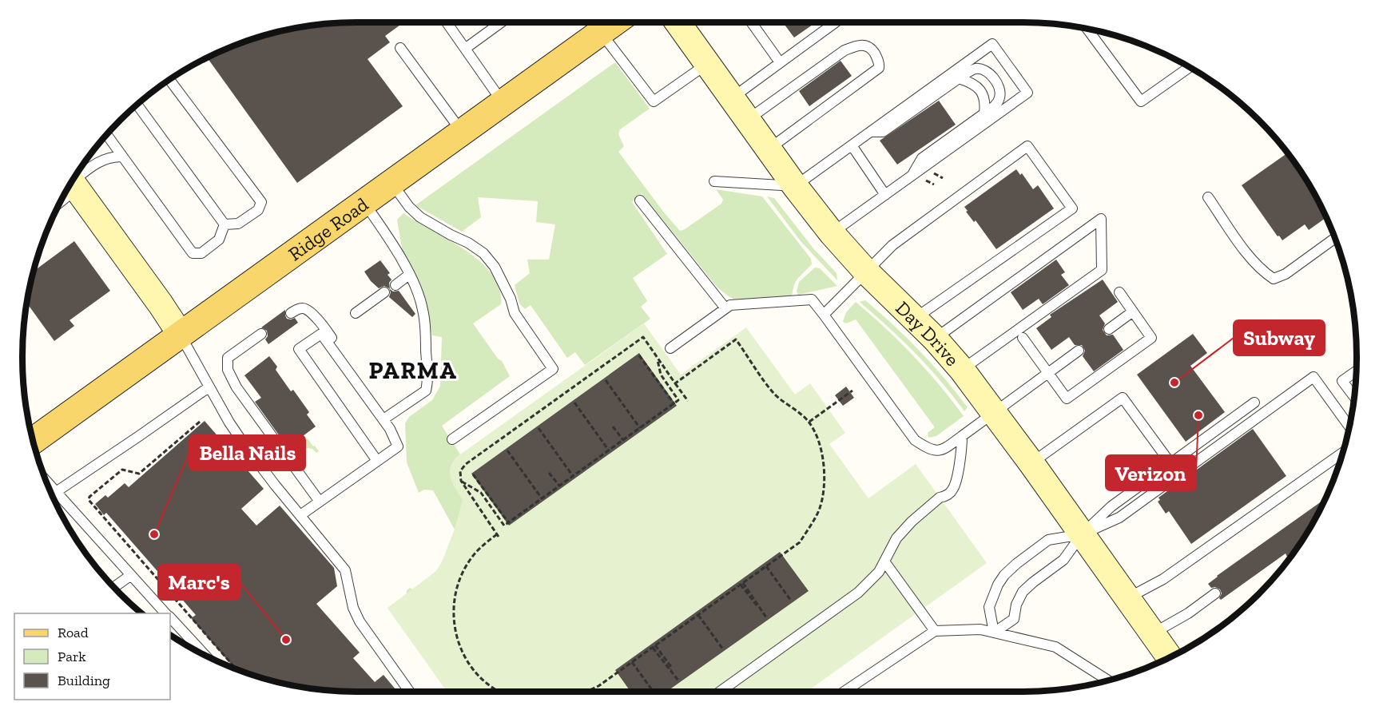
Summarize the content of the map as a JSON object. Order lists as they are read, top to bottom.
{
  "streets": {
    "main road": ["Ridge Road"],
    "street": ["Day Drive"]
  },
  "districts": ["PARMA"],
  "places": [
    "Subway",
    "Verizon",
    "Bella Nails",
    "Marc's"
  ],
  "legend": ["Road", "Park", "Building"]
}
